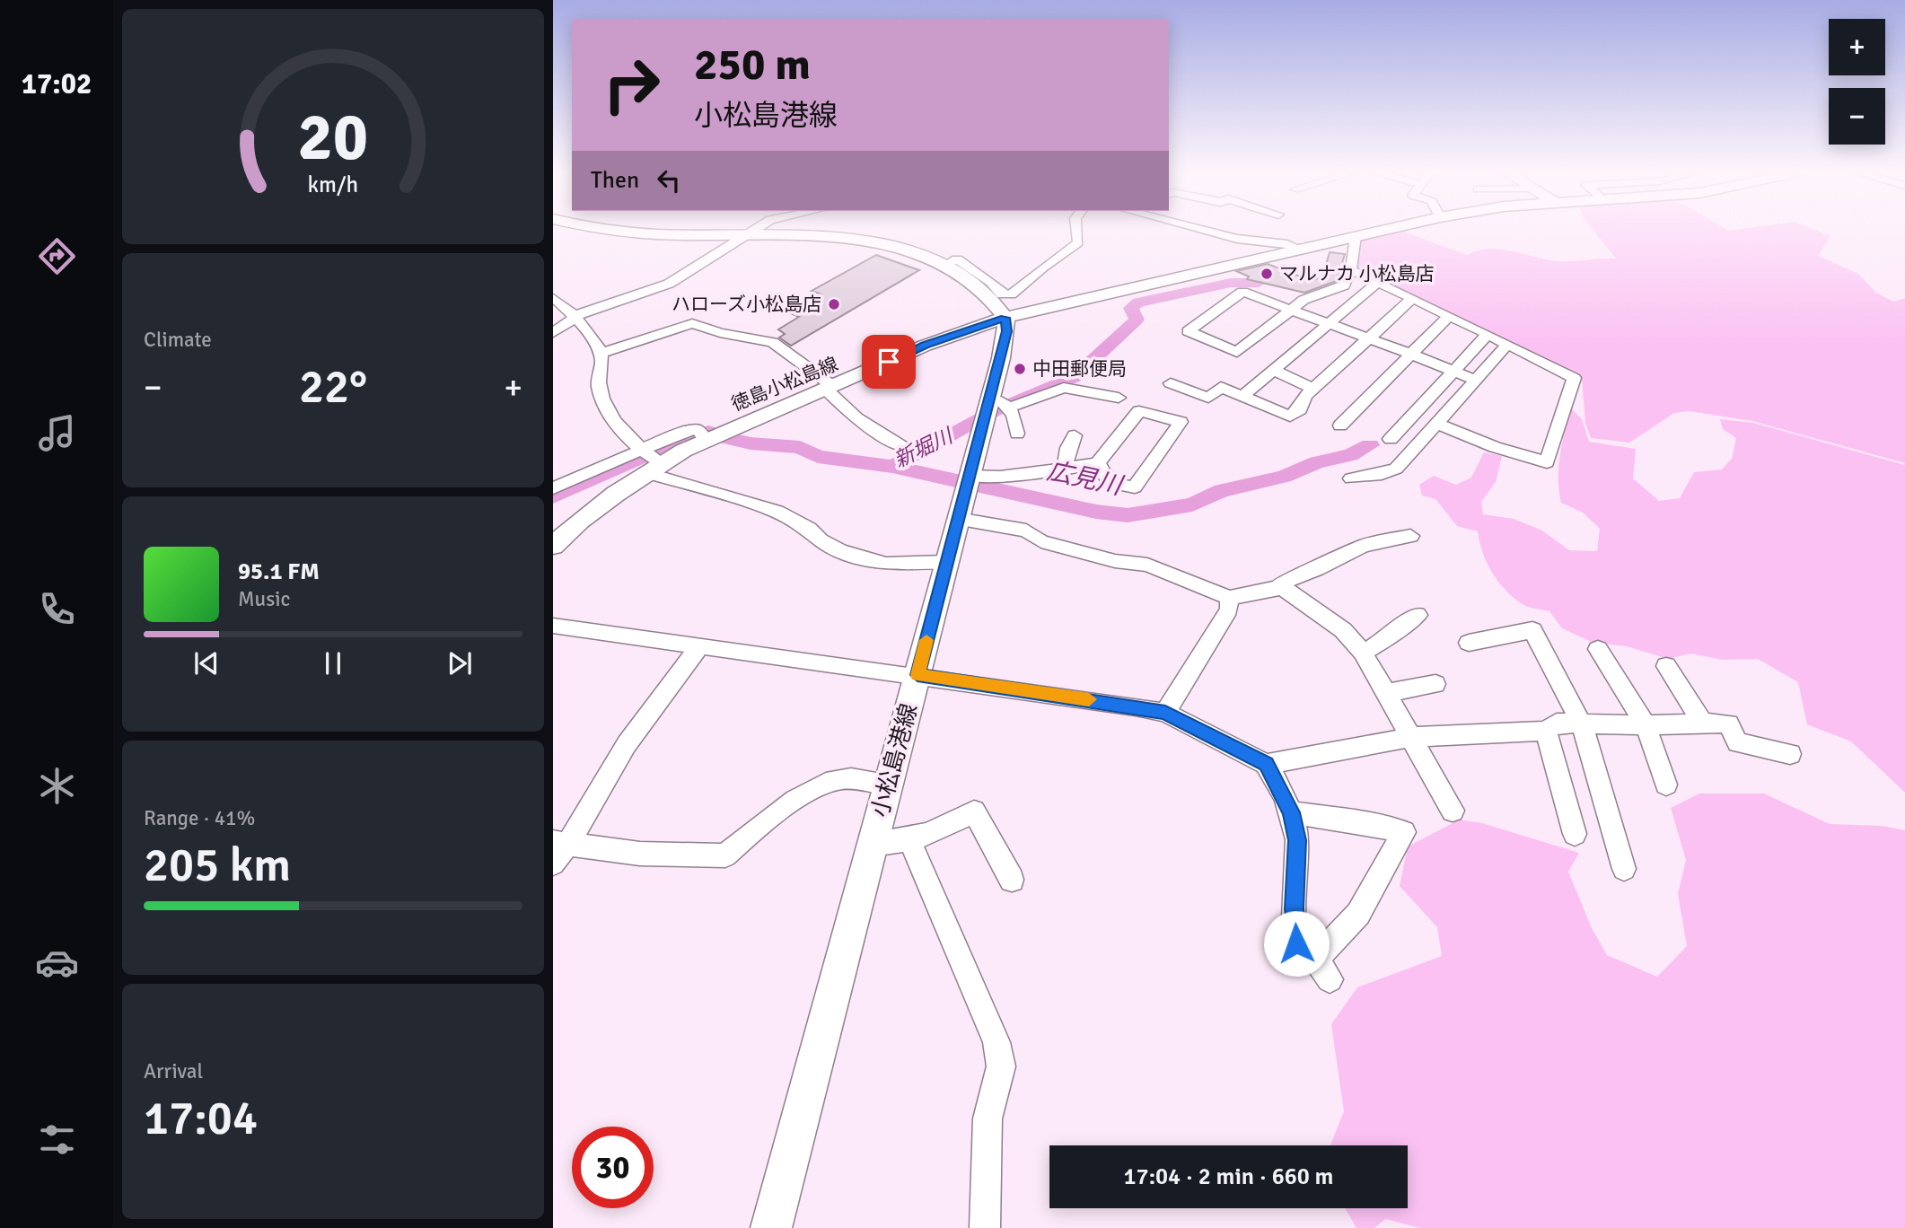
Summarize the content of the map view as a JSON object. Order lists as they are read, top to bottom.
{
  "streets": {
    "main road": ["徳島小松島線", "小松島港線"]
  },
  "crossings": [
    ["徳島小松島線", "小松島港線"]
  ],
  "water": ["新堀川", "広見川"],
  "places": ["マルナカ 小松島店", "ハローズ小松島店", "中田郵便局"],
  "page": {
    "tabs": "17:02",
    "map_buttons": ["+", "−"],
    "turn": ["250 m", "小松島港線"],
    "then": "Then",
    "tile": [
      "Climate",
      ["Range · 41%", "205 km"],
      ["Arrival", "17:04"]
    ],
    "heat": ["−", "22°", "+"],
    "song": ["95.1 FM", "Music"],
    "limit": "30",
    "trip": "17:04 · 2 min · 660 m",
    "gauge": ["20", "km/h"]
  }
}
